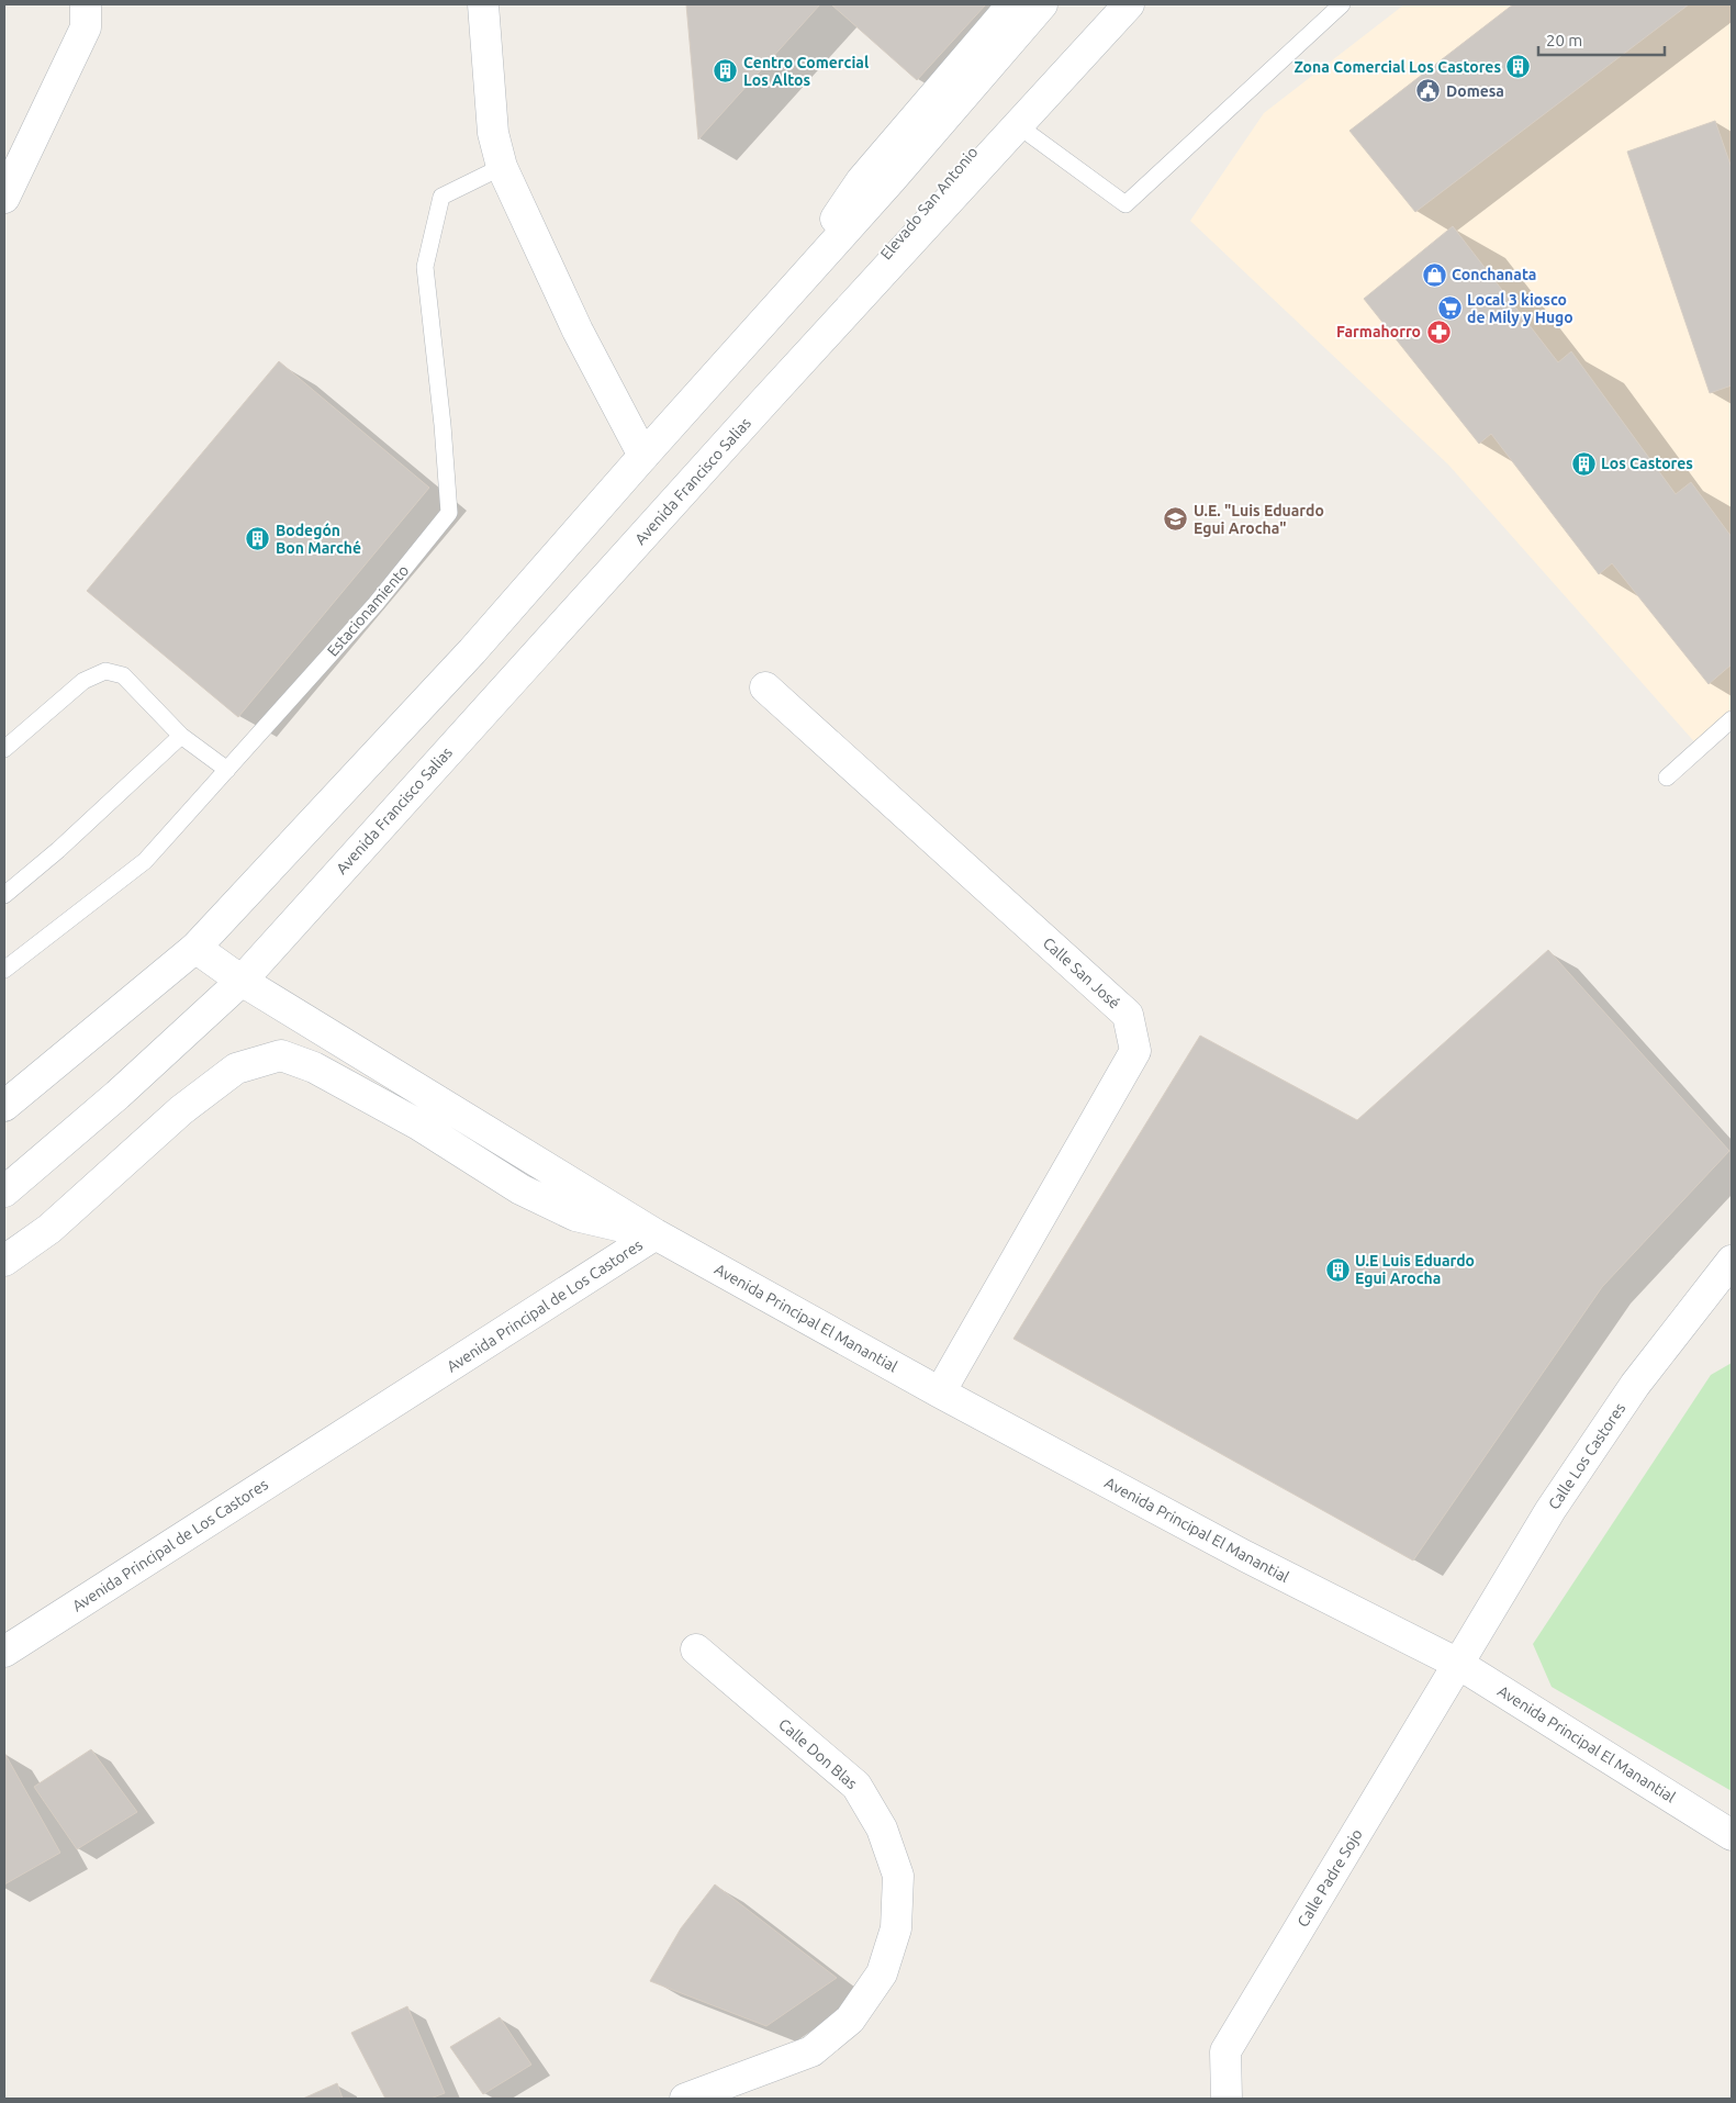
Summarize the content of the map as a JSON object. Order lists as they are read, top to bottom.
{
  "streets": {
    "street": [
      "Elevado San Antonio",
      "Avenida Francisco Salias",
      "Calle San José",
      "Avenida Principal de Los Castores",
      "Avenida Principal El Manantial",
      "Calle Los Castores",
      "Calle Don Blas",
      "Calle Padre Sojo"
    ],
    "lane": ["Estacionamiento"]
  },
  "crossings": [
    ["Elevado San Antonio", "Avenida Francisco Salias"],
    ["Avenida Francisco Salias", "Avenida Principal de Los Castores"],
    ["Calle San José", "Avenida Principal El Manantial"],
    ["Avenida Principal de Los Castores", "Avenida Principal El Manantial"],
    ["Avenida Principal El Manantial", "Calle Los Castores"],
    ["Avenida Principal El Manantial", "Calle Padre Sojo"],
    ["Calle Los Castores", "Calle Padre Sojo"]
  ],
  "places": {
    "building": [
      "Zona Comercial Los Castores",
      "Centro Comercial Los Altos",
      "Los Castores",
      "Bodegón Bon Marché",
      "U.E Luis Eduardo Egui Arocha"
    ],
    "public building": ["Domesa"],
    "shop": ["Conchanata"],
    "supermarket": ["Local 3 kiosco de Mily y Hugo"],
    "pharmacy": ["Farmahorro"],
    "school or university": ["U.E. \"Luis Eduardo Egui Arocha\""]
  },
  "scale_bar": "20 m"
}
